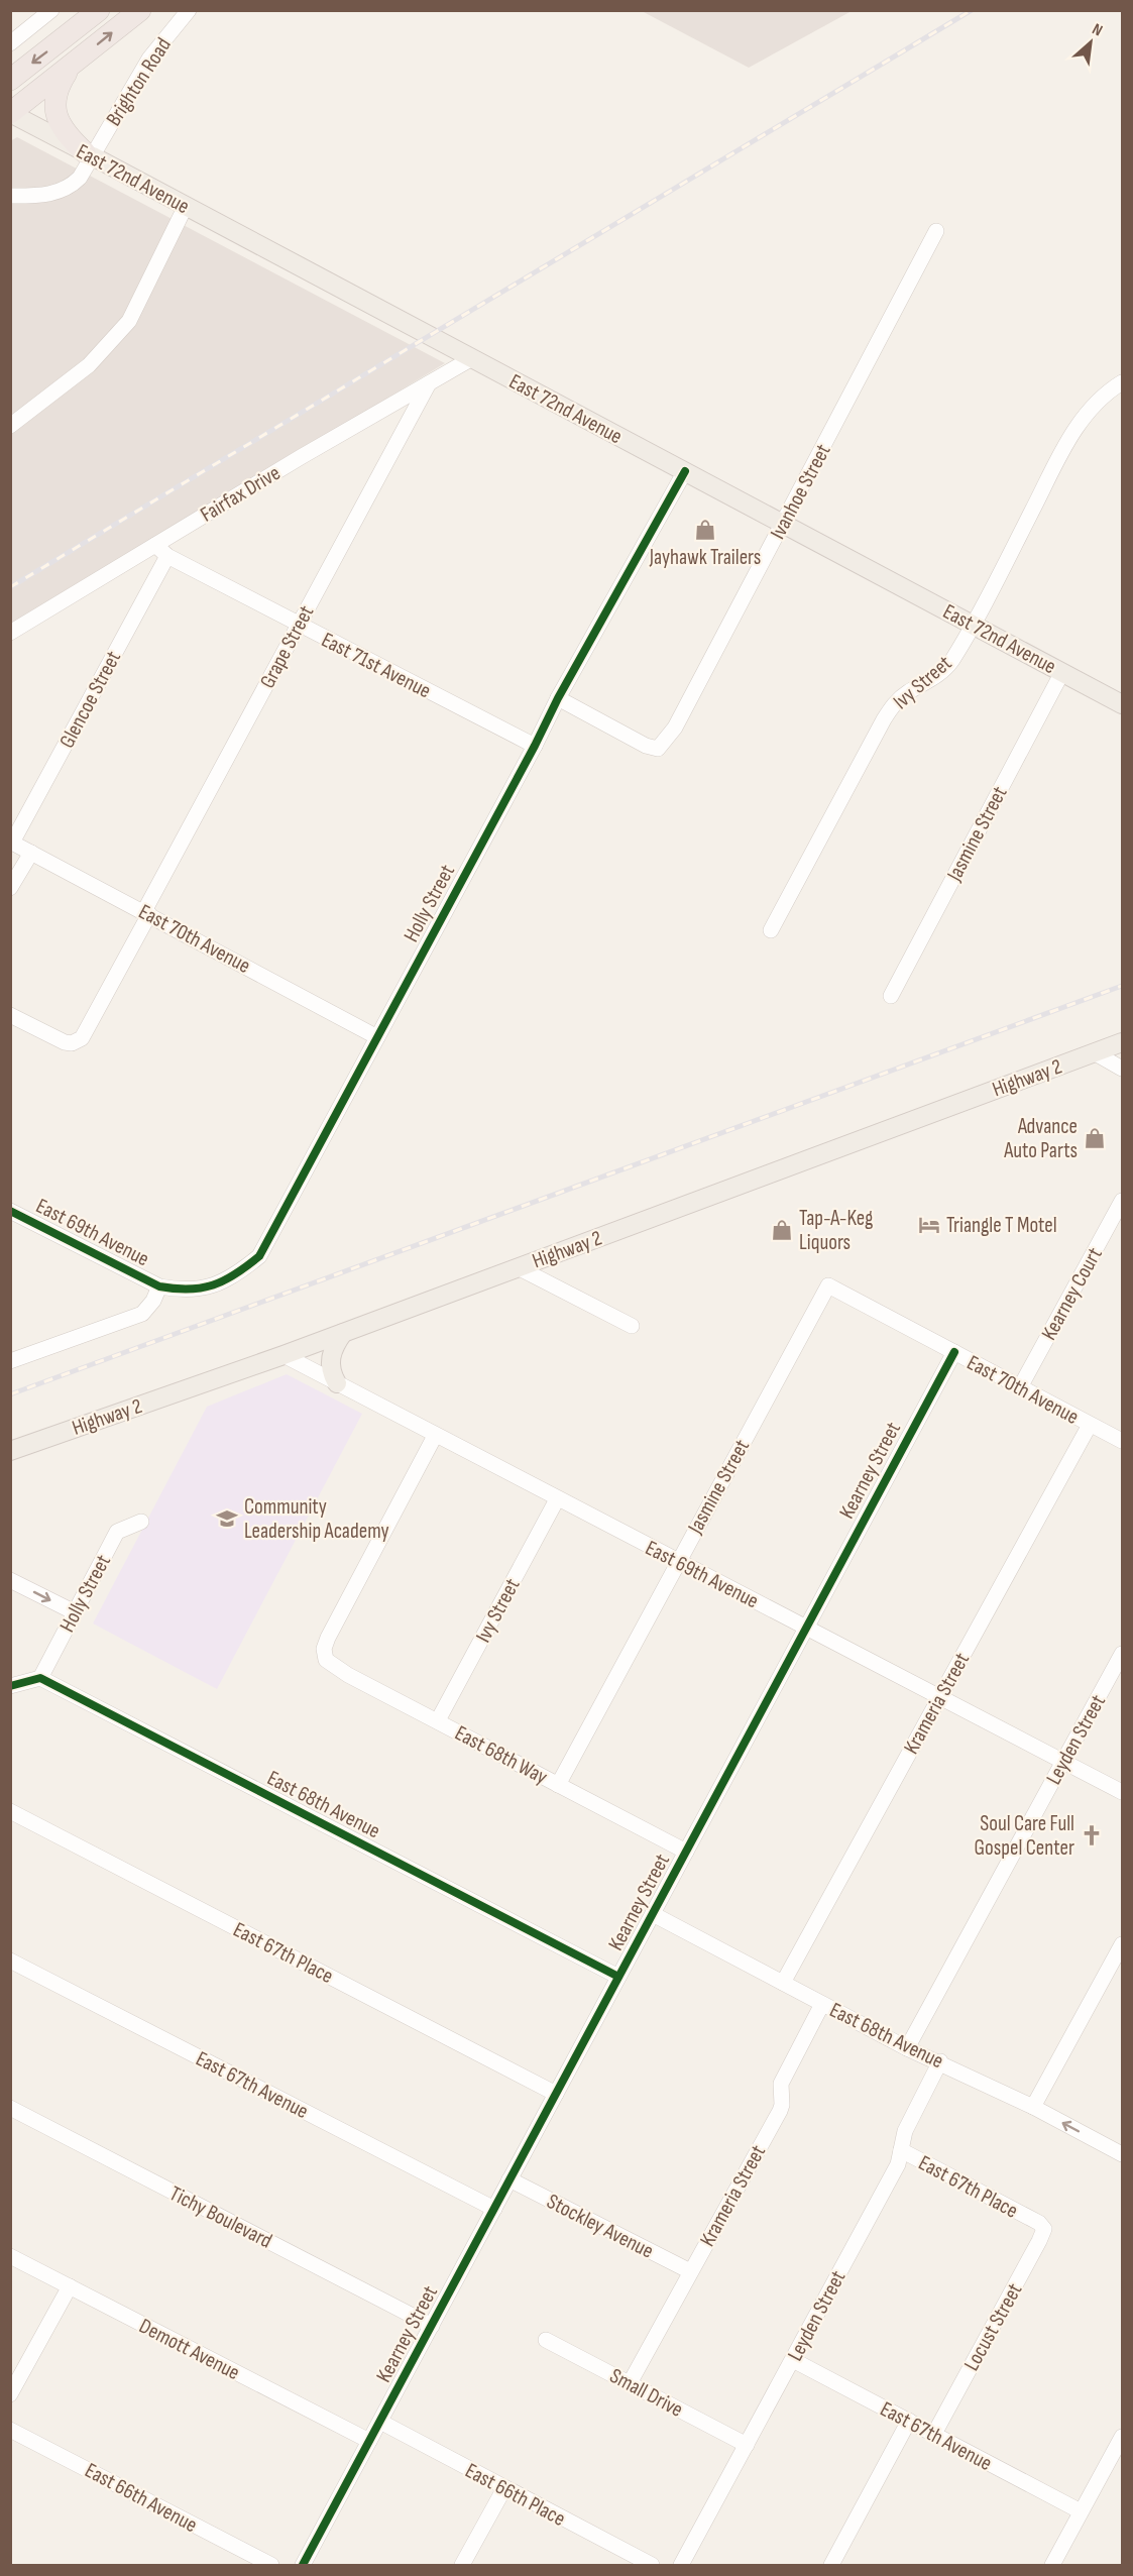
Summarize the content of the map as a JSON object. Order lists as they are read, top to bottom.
{
  "streets": {
    "main road": ["East 72nd Avenue", "Highway 2"],
    "street": [
      "Brighton Road",
      "Ivanhoe Street",
      "Fairfax Drive",
      "Grape Street",
      "East 71st Avenue",
      "Ivy Street",
      "Glencoe Street",
      "Jasmine Street",
      "Holly Street",
      "East 70th Avenue",
      "East 69th Avenue",
      "Kearney Court",
      "Kearney Street",
      "Krameria Street",
      "Leyden Street",
      "East 68th Way",
      "East 68th Avenue",
      "East 67th Place",
      "East 67th Avenue",
      "Tichy Boulevard",
      "Stockley Avenue",
      "Locust Street",
      "Demott Avenue",
      "Small Drive",
      "East 66th Place",
      "East 66th Avenue"
    ]
  },
  "crossings": [
    ["Brighton Road", "East 72nd Avenue"],
    ["East 72nd Avenue", "Ivanhoe Street"],
    ["East 72nd Avenue", "Fairfax Drive"],
    ["East 72nd Avenue", "Ivy Street"],
    ["East 72nd Avenue", "Jasmine Street"],
    ["East 72nd Avenue", "Holly Street"],
    ["Ivanhoe Street", "Holly Street"],
    ["Fairfax Drive", "Grape Street"],
    ["Fairfax Drive", "East 71st Avenue"],
    ["Fairfax Drive", "Glencoe Street"],
    ["Grape Street", "East 71st Avenue"],
    ["Grape Street", "East 70th Avenue"],
    ["East 71st Avenue", "Glencoe Street"],
    ["East 71st Avenue", "Holly Street"],
    ["Ivy Street", "East 69th Avenue"],
    ["Ivy Street", "East 68th Way"],
    ["Glencoe Street", "East 70th Avenue"],
    ["Jasmine Street", "East 70th Avenue"],
    ["Jasmine Street", "East 69th Avenue"],
    ["Jasmine Street", "East 68th Way"],
    ["Holly Street", "East 70th Avenue"],
    ["Holly Street", "East 69th Avenue"],
    ["Holly Street", "East 68th Avenue"],
    ["East 70th Avenue", "Kearney Court"],
    ["East 70th Avenue", "Kearney Street"],
    ["East 70th Avenue", "Krameria Street"],
    ["Highway 2", "East 69th Avenue"],
    ["East 69th Avenue", "Kearney Street"],
    ["East 69th Avenue", "Krameria Street"],
    ["East 69th Avenue", "Leyden Street"],
    ["East 69th Avenue", "East 68th Way"],
    ["Kearney Street", "East 68th Way"],
    ["Kearney Street", "East 68th Avenue"],
    ["Kearney Street", "East 67th Place"],
    ["Kearney Street", "East 67th Avenue"],
    ["Kearney Street", "Tichy Boulevard"],
    ["Kearney Street", "Stockley Avenue"],
    ["Kearney Street", "Demott Avenue"],
    ["Kearney Street", "East 66th Place"],
    ["Krameria Street", "East 68th Avenue"],
    ["Krameria Street", "Stockley Avenue"],
    ["Krameria Street", "Small Drive"],
    ["Leyden Street", "East 68th Avenue"],
    ["Leyden Street", "East 67th Place"],
    ["Leyden Street", "East 67th Avenue"],
    ["Leyden Street", "Small Drive"],
    ["East 67th Place", "Locust Street"],
    ["East 67th Avenue", "Locust Street"]
  ],
  "places": {
    "shop": ["Jayhawk Trailers", "Advance Auto Parts", "Tap-A-Keg Liquors"],
    "hotel": ["Triangle T Motel"],
    "school or university": ["Community Leadership Academy"],
    "church": ["Soul Care Full Gospel Center"]
  },
  "north": "top right"
}
